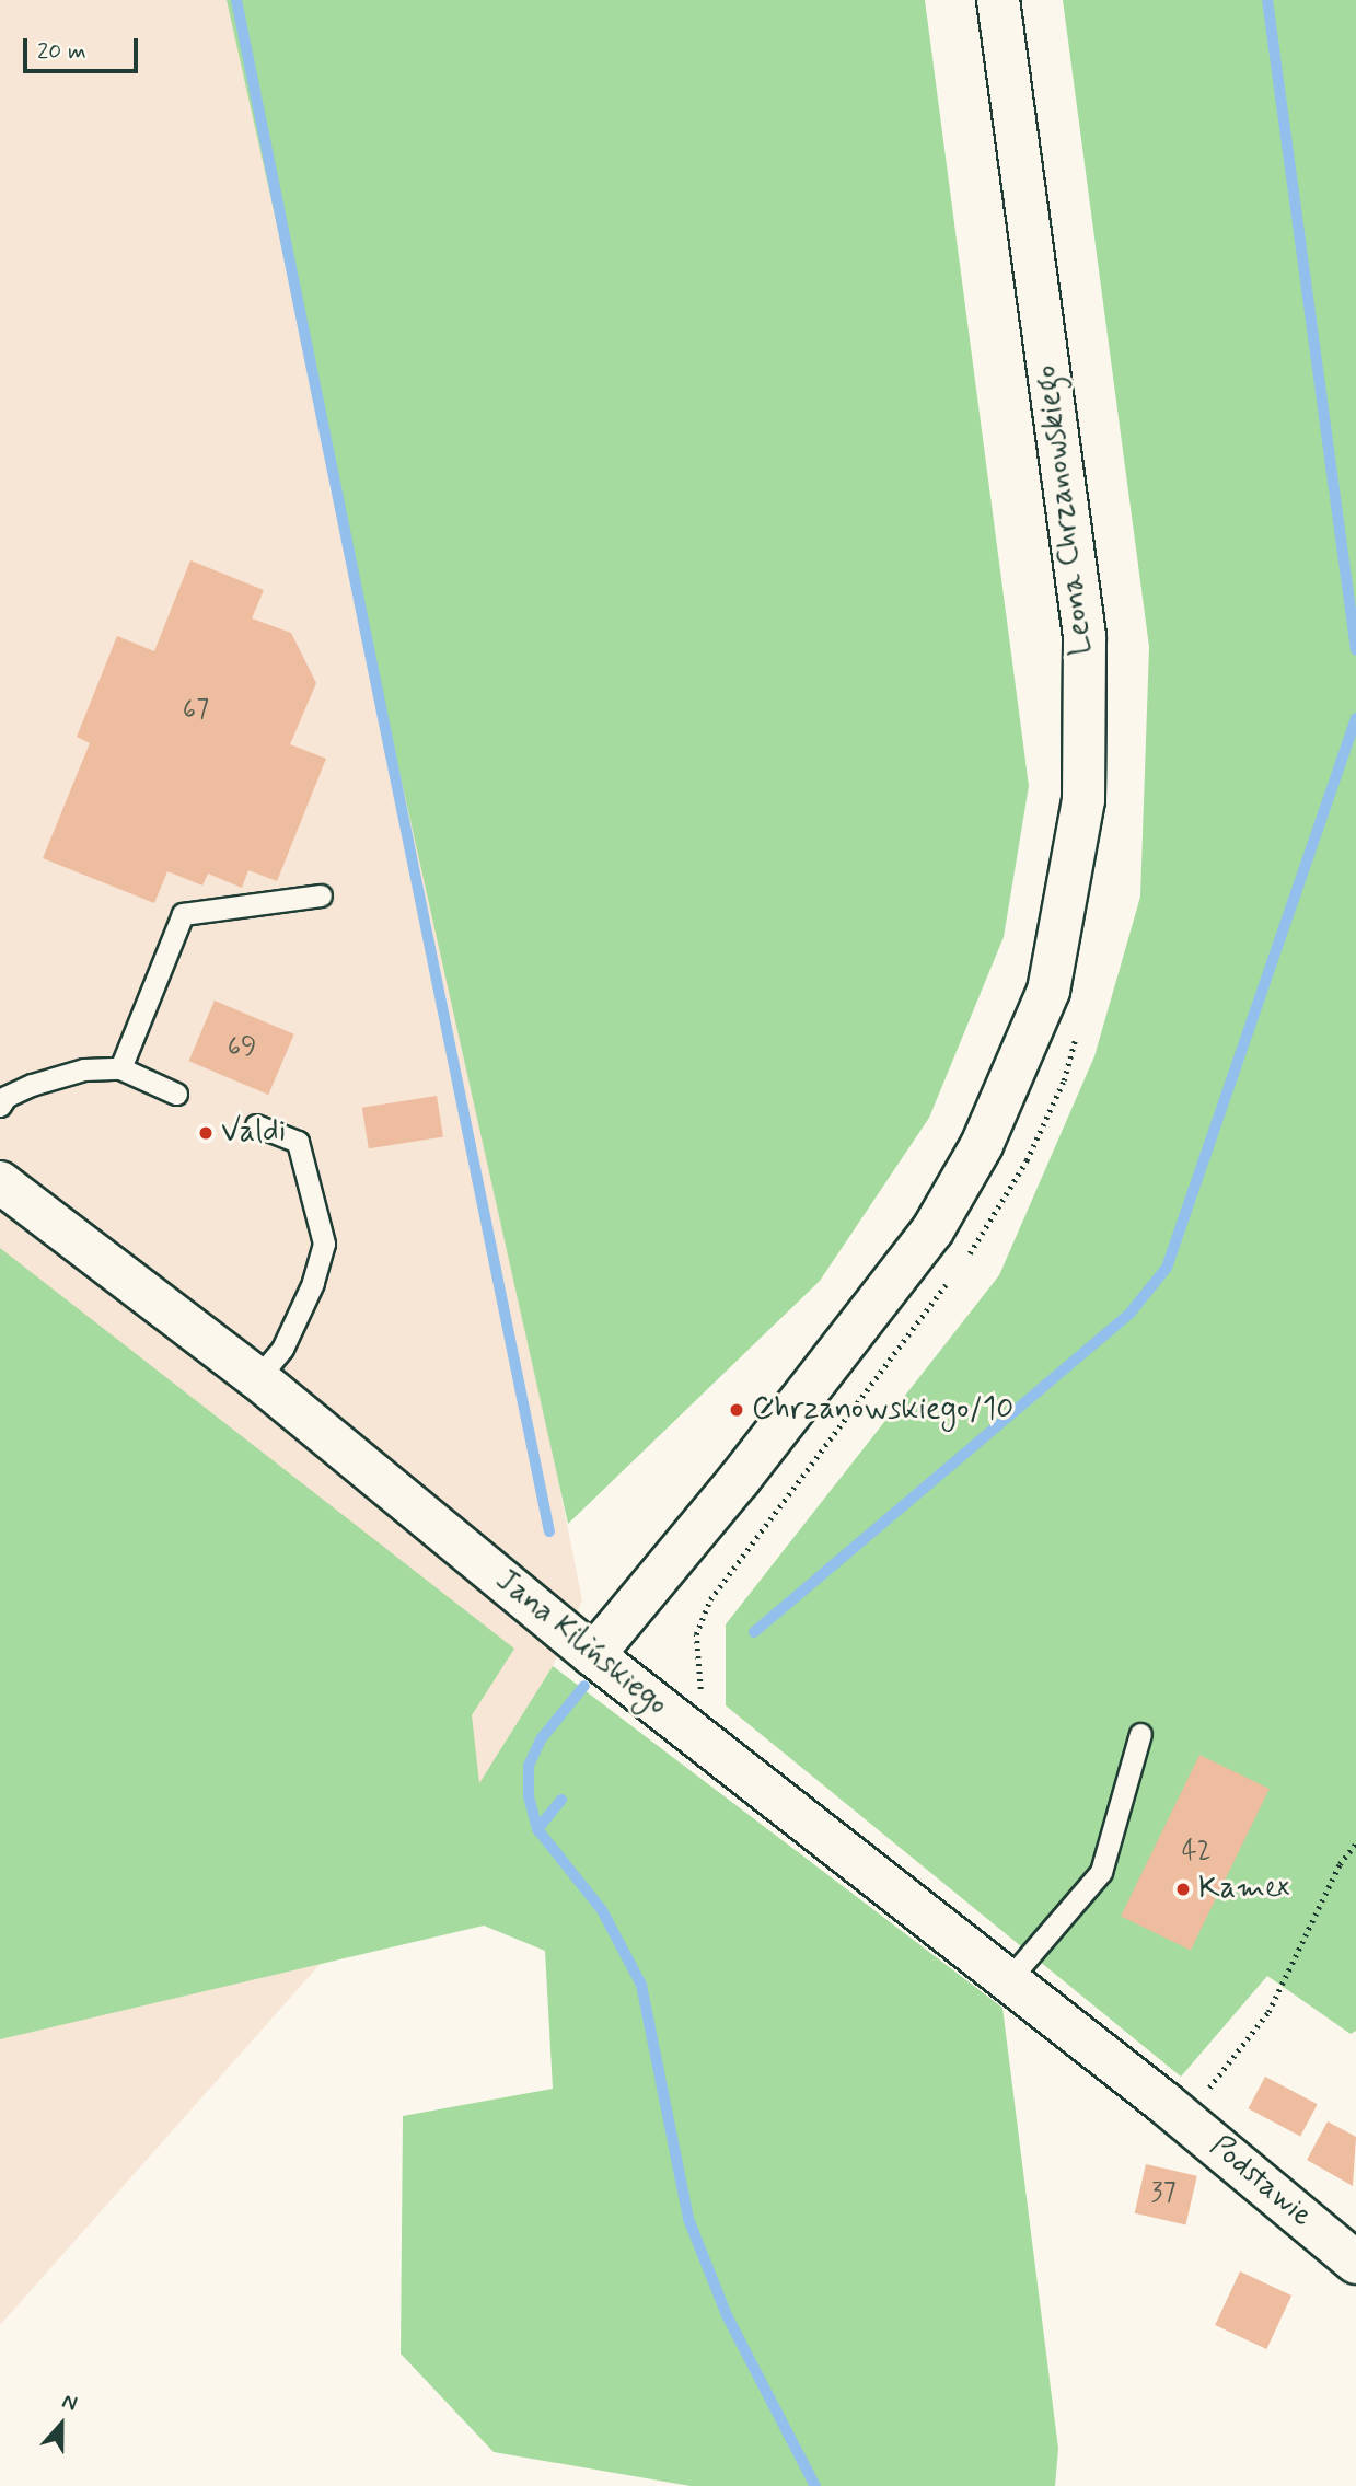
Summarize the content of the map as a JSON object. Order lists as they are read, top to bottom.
{
  "streets": {
    "street": ["Leona Chrzanowskiego", "Jana Kilińskiego", "Podstawie"]
  },
  "crossings": [
    ["Leona Chrzanowskiego", "Jana Kilińskiego"],
    ["Jana Kilińskiego", "Podstawie"]
  ],
  "places": ["Valdi", "Chrzanowskiego/10", "Kamex"],
  "house_numbers": [
    "67",
    "69",
    "42",
    "37"
  ],
  "scale_bar": "20 m",
  "north": "top"
}
